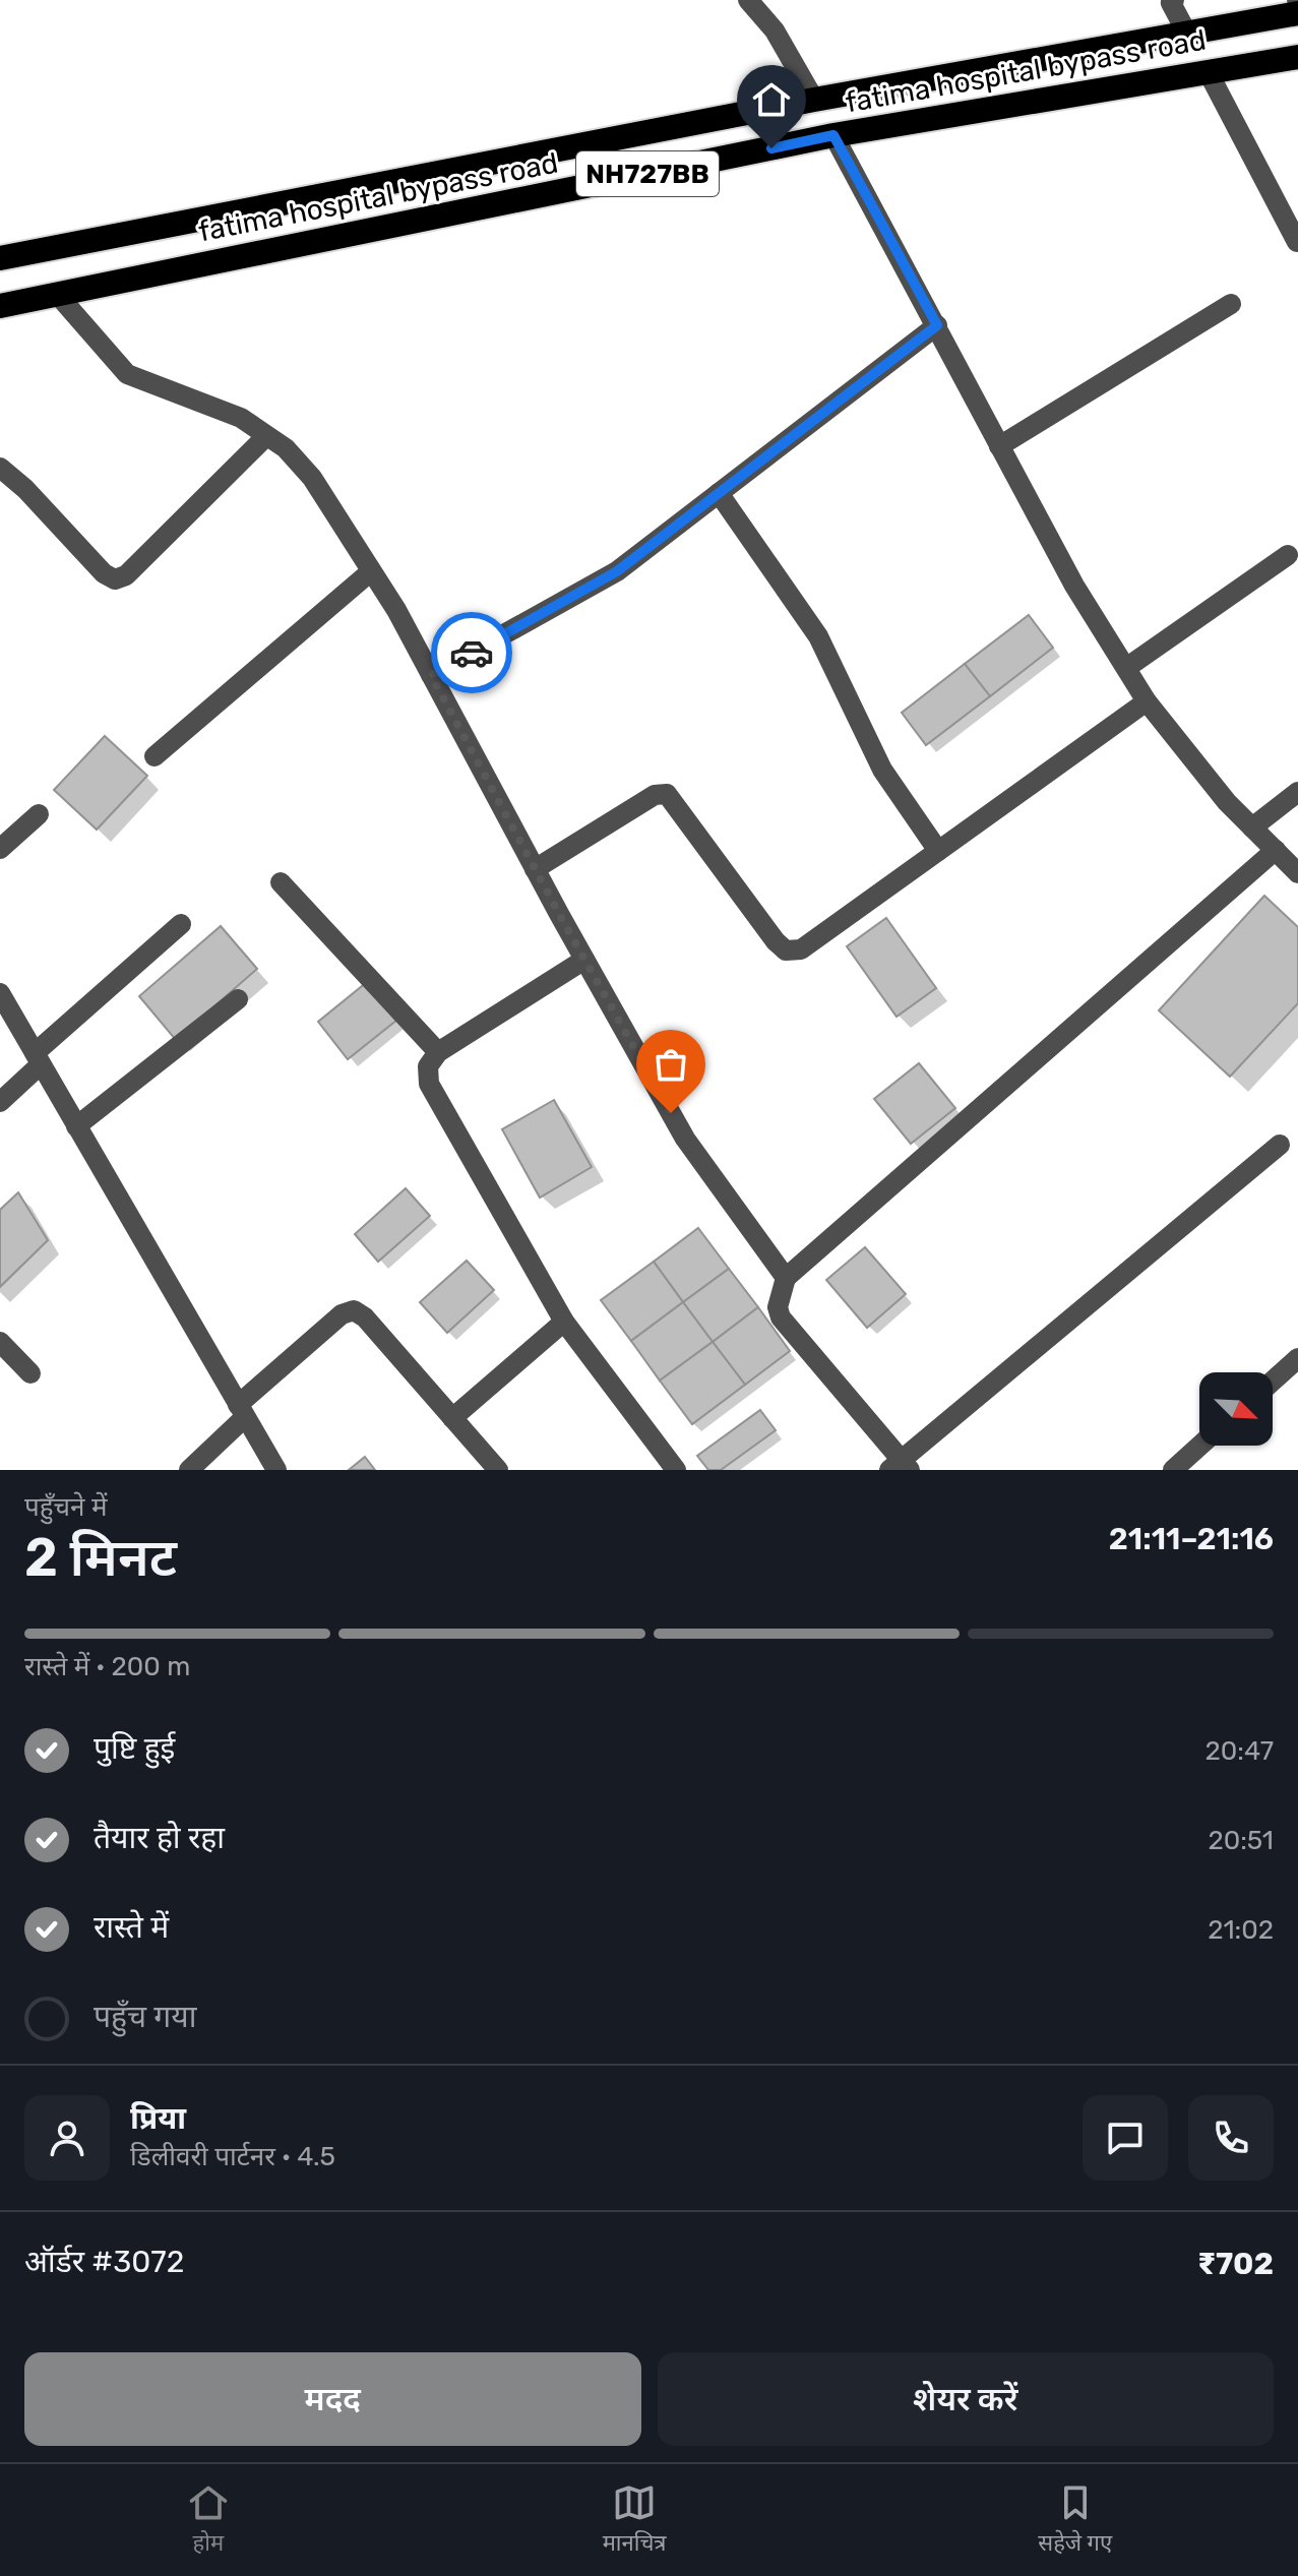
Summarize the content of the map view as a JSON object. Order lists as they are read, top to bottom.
{
  "streets": {
    "highway": ["fatima hospital bypass road", "NH727BB"]
  },
  "north": "bottom right",
  "page": {
    "heading": ["2 मिनट", "पहुँचने में", "21:11–21:16"],
    "panel": [
      "प्रिया",
      "डिलीवरी पार्टनर · 4.5",
      "ऑर्डर #3072",
      "₹702"
    ],
    "bar": "रास्ते में · 200 m",
    "list": [
      ["पुष्टि हुई", "20:47"],
      ["तैयार हो रहा", "20:51"],
      ["रास्ते में", "21:02"],
      "पहुँच गया"
    ],
    "buttons": ["मदद", "शेयर करें"],
    "tabs": ["होम", "मानचित्र", "सहेजे गए"]
  }
}
